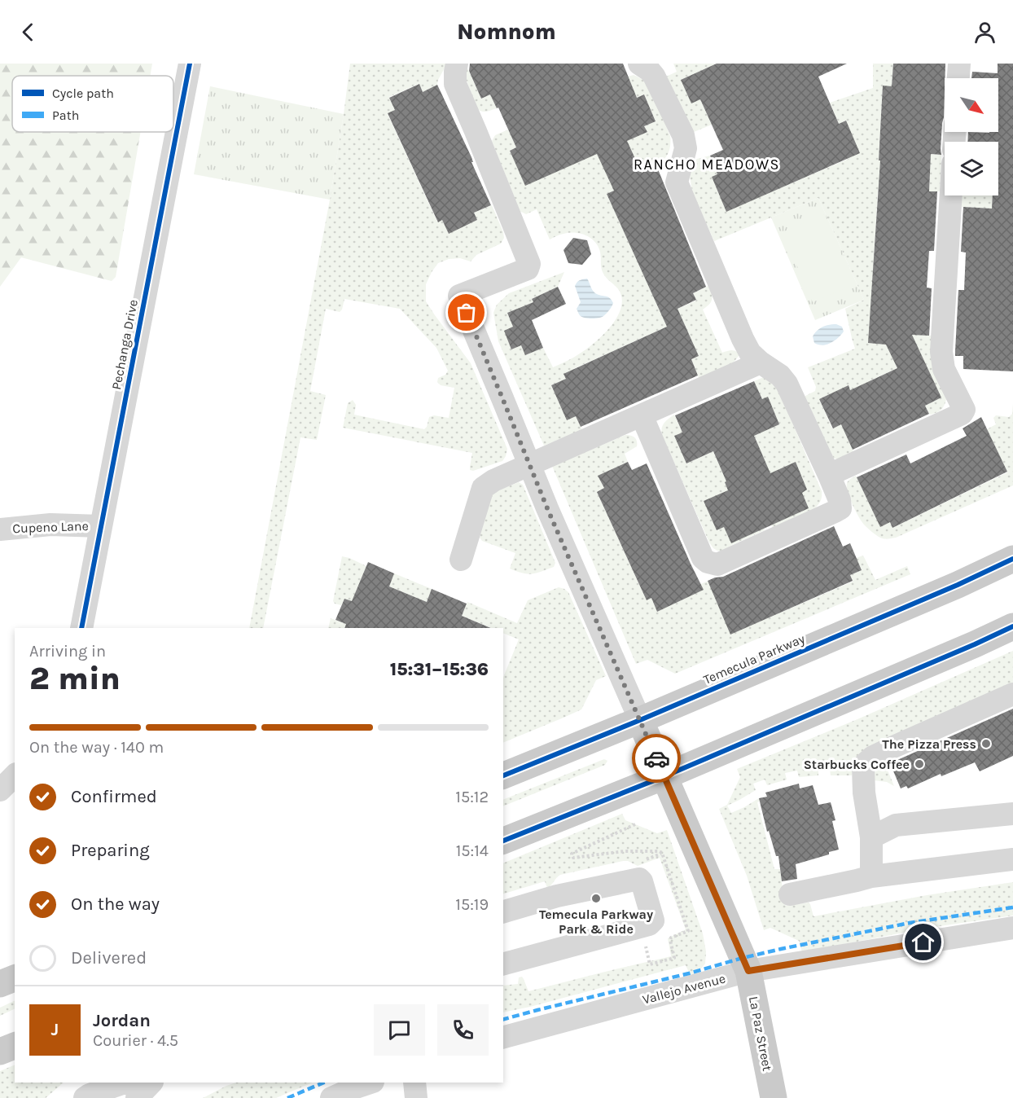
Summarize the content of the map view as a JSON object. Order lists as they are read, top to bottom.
{
  "streets": {
    "main road": ["Temecula Parkway", "La Paz Street"],
    "street": ["Pechanga Drive", "Cupeno Lane", "Vallejo Avenue"]
  },
  "crossings": [
    ["Pechanga Drive", "Cupeno Lane"],
    ["Temecula Parkway", "La Paz Street"],
    ["Vallejo Avenue", "La Paz Street"]
  ],
  "districts": ["RANCHO MEADOWS"],
  "places": ["The Pizza Press", "Starbucks Coffee", "Temecula Parkway Park & Ride"],
  "legend": ["Cycle path", "Path"],
  "north": "bottom right",
  "page": {
    "header": "Nomnom",
    "heading": ["2 min", "Arriving in", "15:31–15:36"],
    "panel": ["Jordan", "Courier · 4.5"],
    "bar": "On the way · 140 m",
    "list": [
      ["Confirmed", "15:12"],
      ["Preparing", "15:14"],
      ["On the way", "15:19"],
      "Delivered"
    ],
    "round": "J"
  }
}
